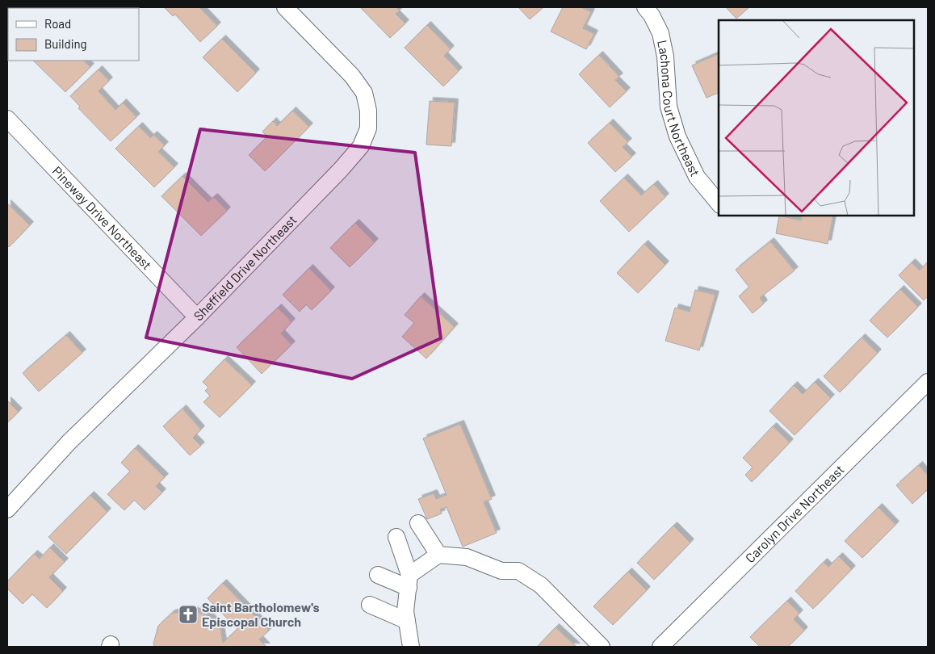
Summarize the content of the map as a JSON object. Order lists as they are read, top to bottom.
{
  "streets": {
    "street": [
      "Lachona Court Northeast",
      "Pineway Drive Northeast",
      "Sheffield Drive Northeast",
      "Carolyn Drive Northeast"
    ]
  },
  "crossings": [
    ["Pineway Drive Northeast", "Sheffield Drive Northeast"]
  ],
  "places": {
    "church": ["Saint Bartholomew's Episcopal Church"]
  },
  "legend": ["Road", "Building"]
}
